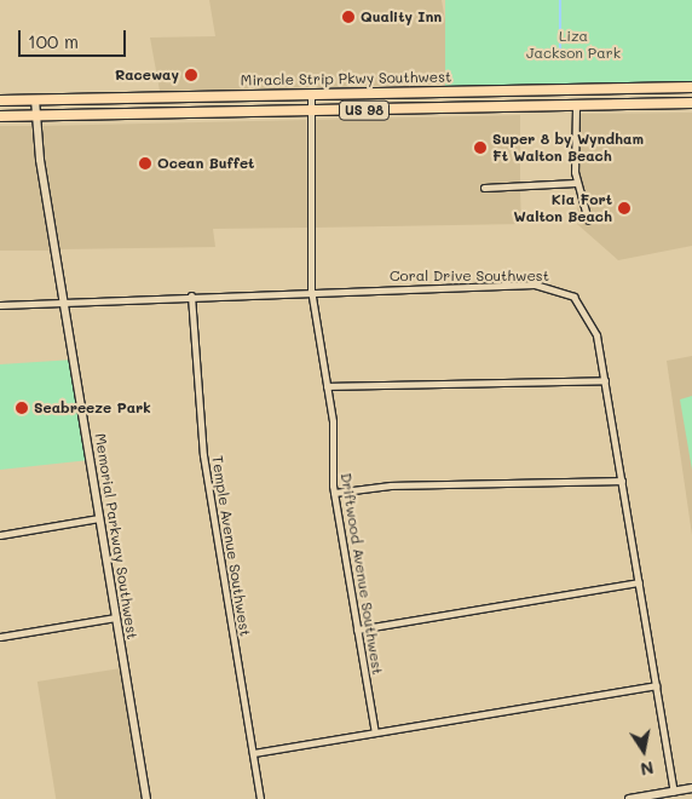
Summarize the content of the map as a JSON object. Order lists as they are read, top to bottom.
{
  "streets": {
    "highway": ["Miracle Strip Pkwy Southwest", "US 98"],
    "street": [
      "Coral Drive Southwest",
      "Memorial Parkway Southwest",
      "Temple Avenue Southwest",
      "Driftwood Avenue Southwest"
    ]
  },
  "crossings": [
    ["Miracle Strip Pkwy Southwest", "Memorial Parkway Southwest"],
    ["Miracle Strip Pkwy Southwest", "Driftwood Avenue Southwest"],
    ["Coral Drive Southwest", "Memorial Parkway Southwest"],
    ["Coral Drive Southwest", "Temple Avenue Southwest"],
    ["Coral Drive Southwest", "Driftwood Avenue Southwest"]
  ],
  "parks": ["Liza Jackson Park"],
  "places": [
    "Quality Inn",
    "Raceway",
    "Super 8 by Wyndham Ft Walton Beach",
    "Ocean Buffet",
    "Kia Fort Walton Beach",
    "Seabreeze Park"
  ],
  "scale_bar": "100 m",
  "north": "bottom"
}
